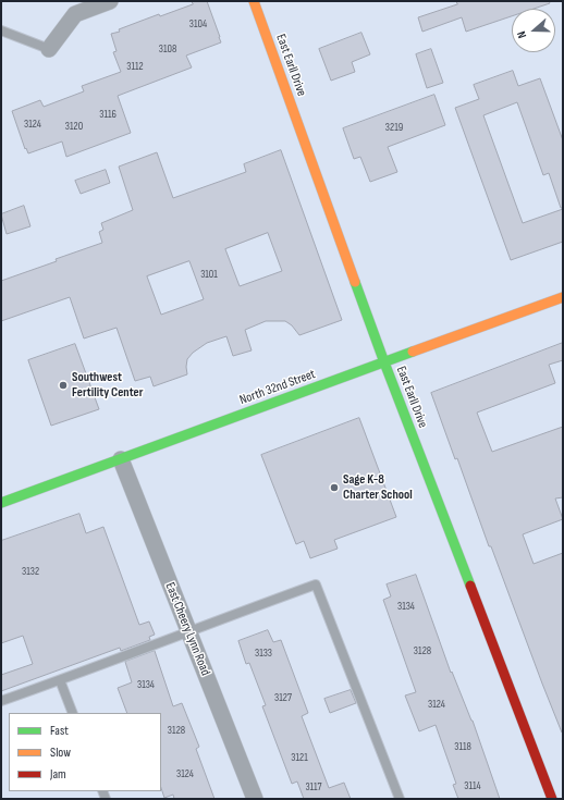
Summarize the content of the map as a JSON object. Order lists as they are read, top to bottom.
{
  "streets": {
    "street": ["East Earll Drive", "North 32nd Street", "East Cheery Lynn Road"]
  },
  "crossings": [
    ["East Earll Drive", "North 32nd Street"],
    ["North 32nd Street", "East Cheery Lynn Road"]
  ],
  "places": ["Southwest Fertility Center", "Sage K-8 Charter School"],
  "house_numbers": [
    "3104",
    "3108",
    "3112",
    "3116",
    "3124",
    "3120",
    "3219",
    "3101",
    "3132",
    "3134",
    "3128",
    "3133",
    "3134",
    "3127",
    "3124",
    "3128",
    "3118",
    "3121",
    "3124",
    "3114",
    "3117"
  ],
  "legend": ["Fast", "Slow", "Jam"],
  "north": "left"
}
